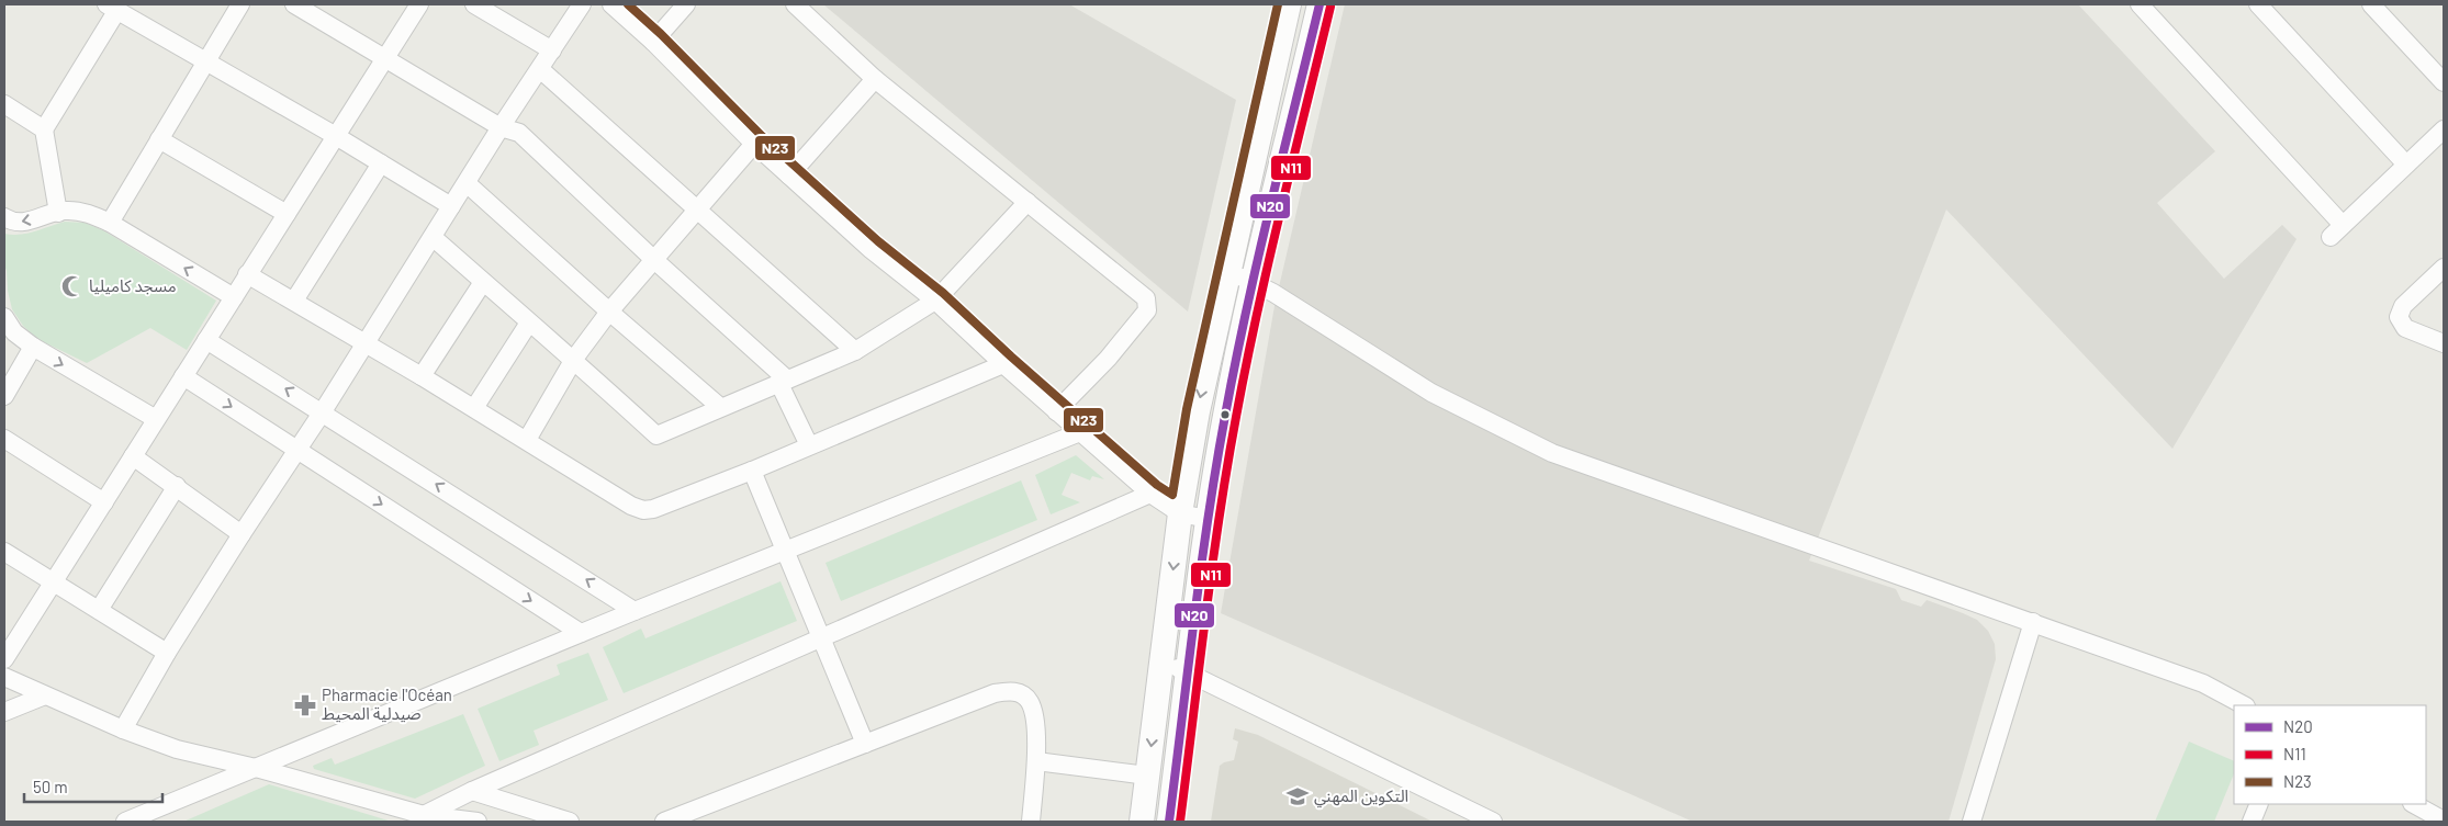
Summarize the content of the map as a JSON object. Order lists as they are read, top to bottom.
{
  "places": {
    "mosque": ["مسجد كاميليا"],
    "pharmacy": ["Pharmacie l'Océan صيدلية المحيط"],
    "school or university": ["التكوين المهني"]
  },
  "lines": ["transit line N20", "transit line N23", "transit line N11"],
  "legend": ["N20", "N11", "N23"],
  "scale_bar": "50 m"
}
